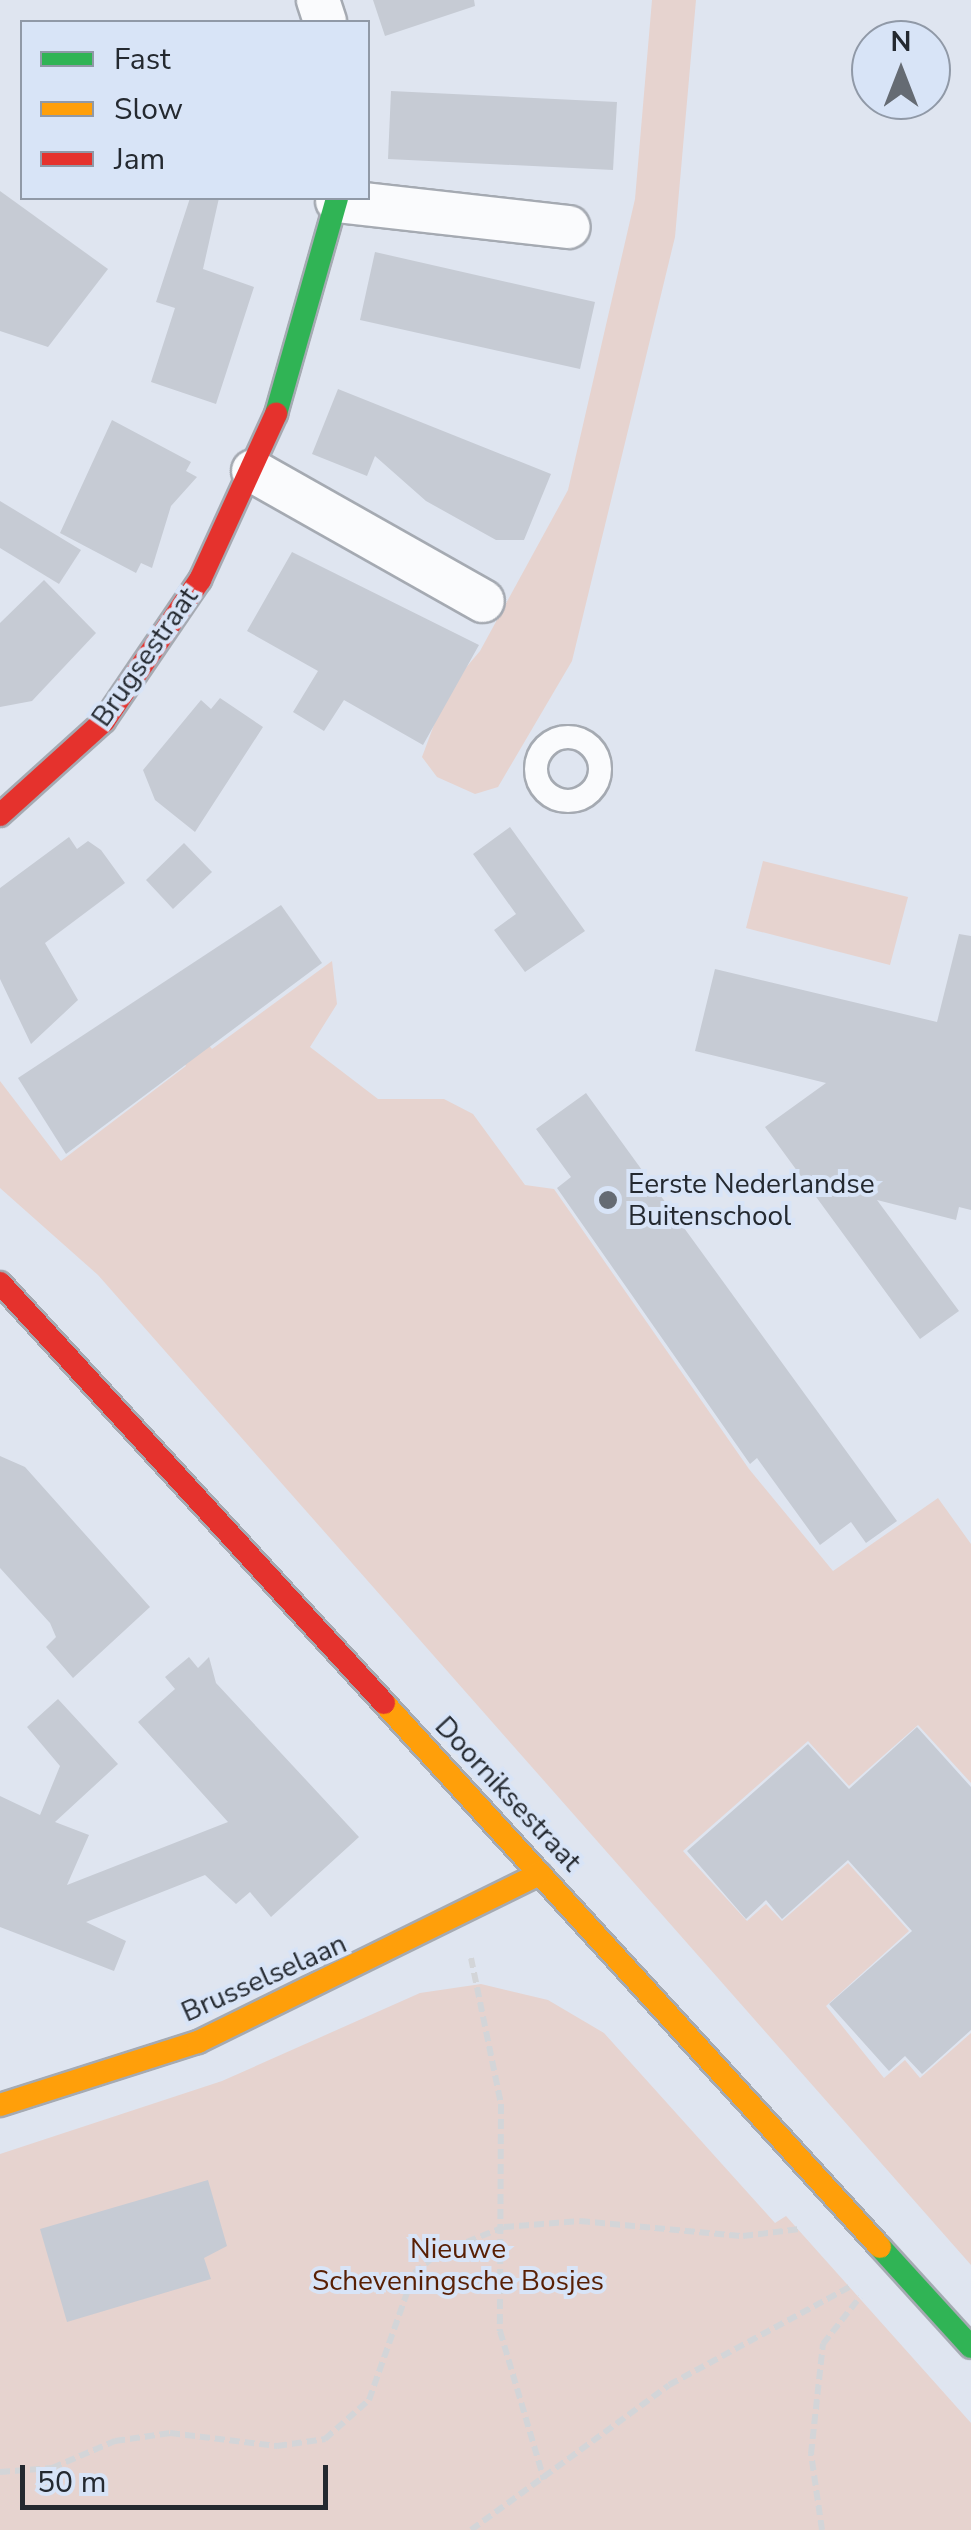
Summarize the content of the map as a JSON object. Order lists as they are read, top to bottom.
{
  "streets": {
    "street": ["Brugsestraat", "Doorniksestraat", "Brusselselaan"]
  },
  "crossings": [
    ["Doorniksestraat", "Brusselselaan"]
  ],
  "parks": ["Nieuwe Scheveningsche Bosjes"],
  "places": ["Eerste Nederlandse Buitenschool"],
  "legend": ["Fast", "Slow", "Jam"],
  "scale_bar": "50 m",
  "north": "top"
}
